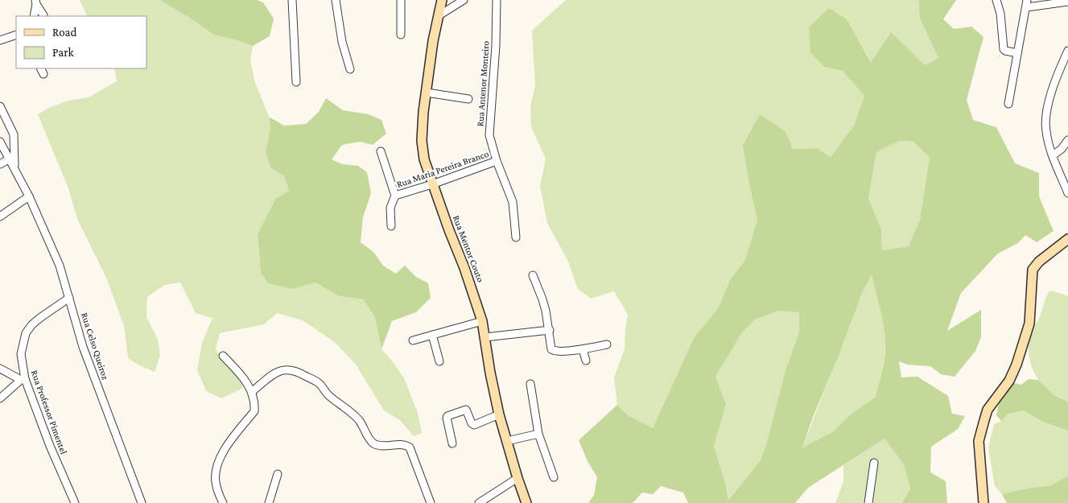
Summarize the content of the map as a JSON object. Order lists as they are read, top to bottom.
{
  "streets": {
    "street": [
      "Rua Antenor Monteiro",
      "Rua Maria Pereira Branco",
      "Rua Mentor Couto",
      "Rua Celso Queiroz",
      "Rua Professor Pimentel"
    ]
  },
  "crossings": [
    ["Rua Antenor Monteiro", "Rua Maria Pereira Branco"],
    ["Rua Maria Pereira Branco", "Rua Mentor Couto"],
    ["Rua Celso Queiroz", "Rua Professor Pimentel"]
  ],
  "legend": ["Road", "Park"]
}
